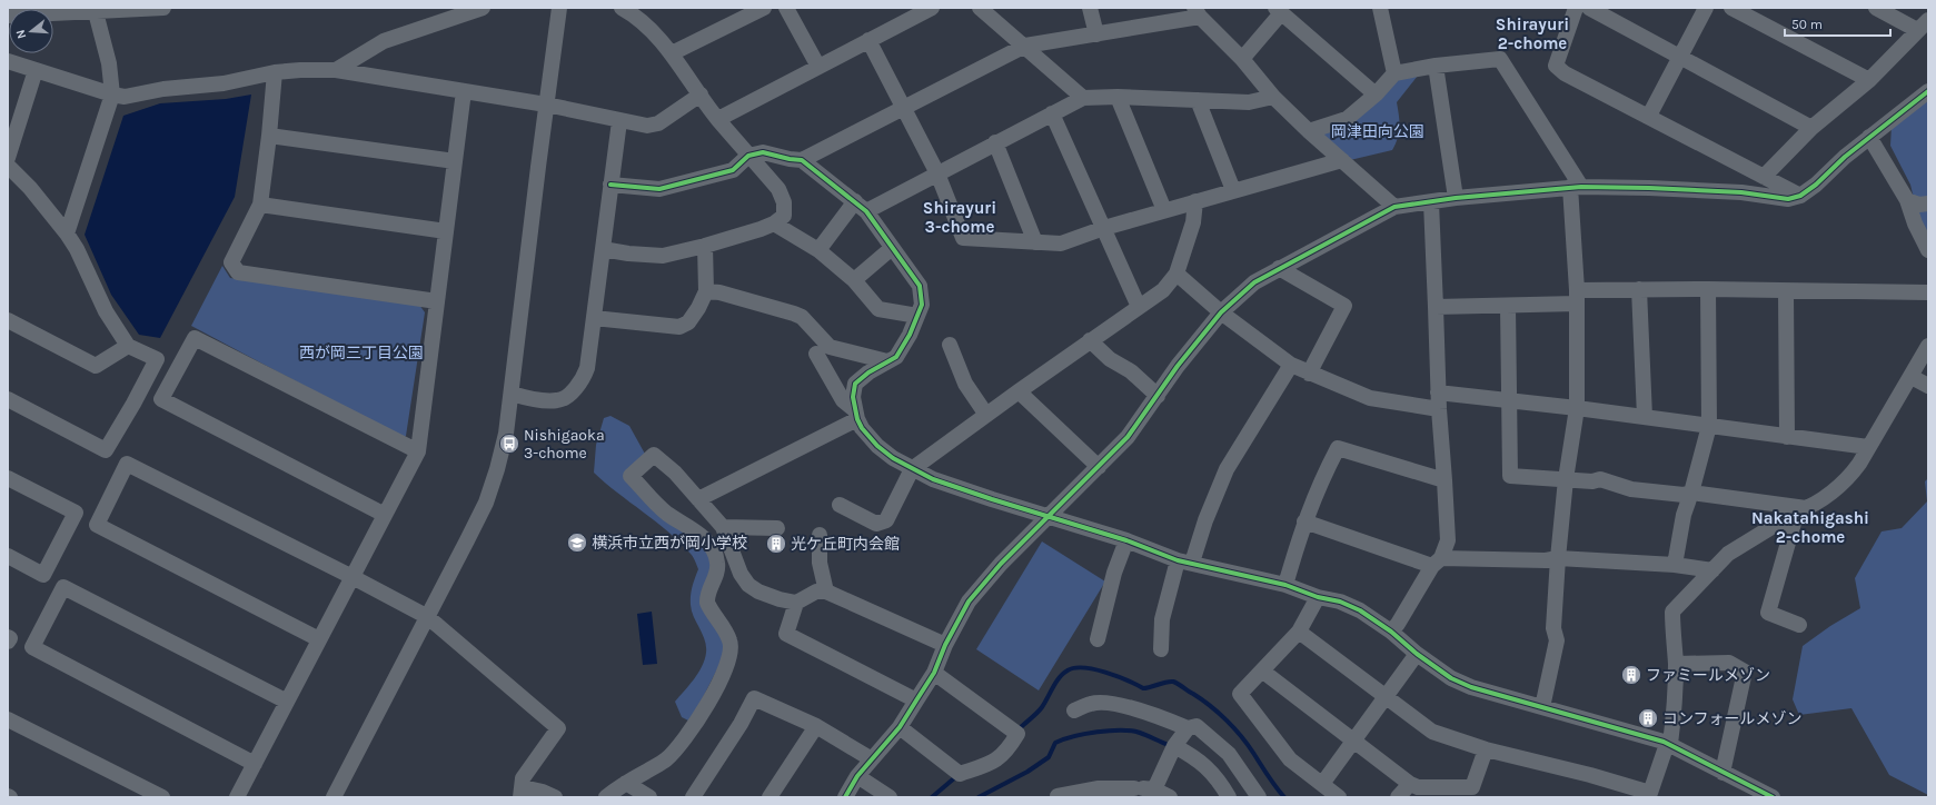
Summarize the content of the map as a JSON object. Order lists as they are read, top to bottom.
{
  "districts": ["Shirayuri 2-chome", "Shirayuri 3-chome", "Nakatahigashi 2-chome"],
  "parks": ["岡津田向公園", "西が岡三丁目公園"],
  "places": {
    "bus stop": ["Nishigaoka 3-chome"],
    "school or university": ["横浜市立西が岡小学校"],
    "building": ["光ケ丘町内会館", "ファミールメゾン", "コンフォールメゾン"]
  },
  "scale_bar": "50 m",
  "north": "left"
}
